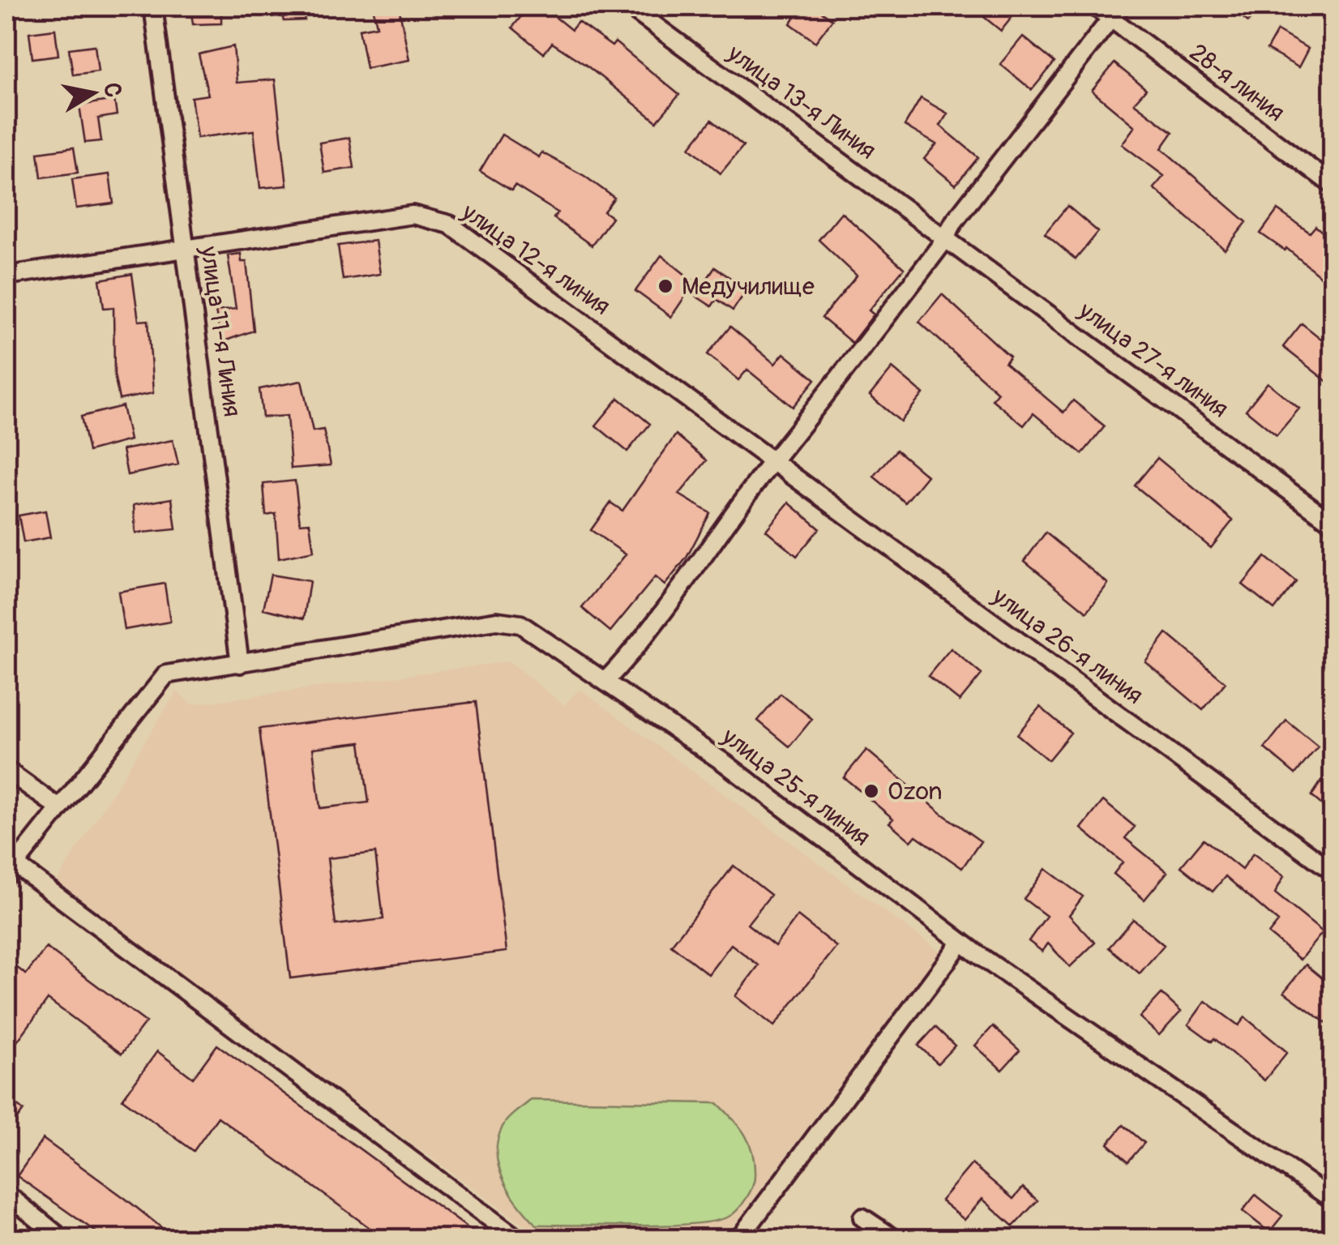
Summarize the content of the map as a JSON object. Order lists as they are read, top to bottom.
{
  "streets": {
    "street": [
      "28-я линия",
      "улица 13-я Линия",
      "улица 12-я линия",
      "улица 11-я Линия",
      "улица 27-я линия",
      "улица 26-я линия",
      "улица 25-я линия"
    ]
  },
  "crossings": [
    ["улица 13-я Линия", "улица 27-я линия"],
    ["улица 12-я линия", "улица 11-я Линия"],
    ["улица 12-я линия", "улица 26-я линия"],
    ["улица 11-я Линия", "улица 25-я линия"]
  ],
  "places": ["Медучилище", "Ozon"],
  "north": "right"
}
